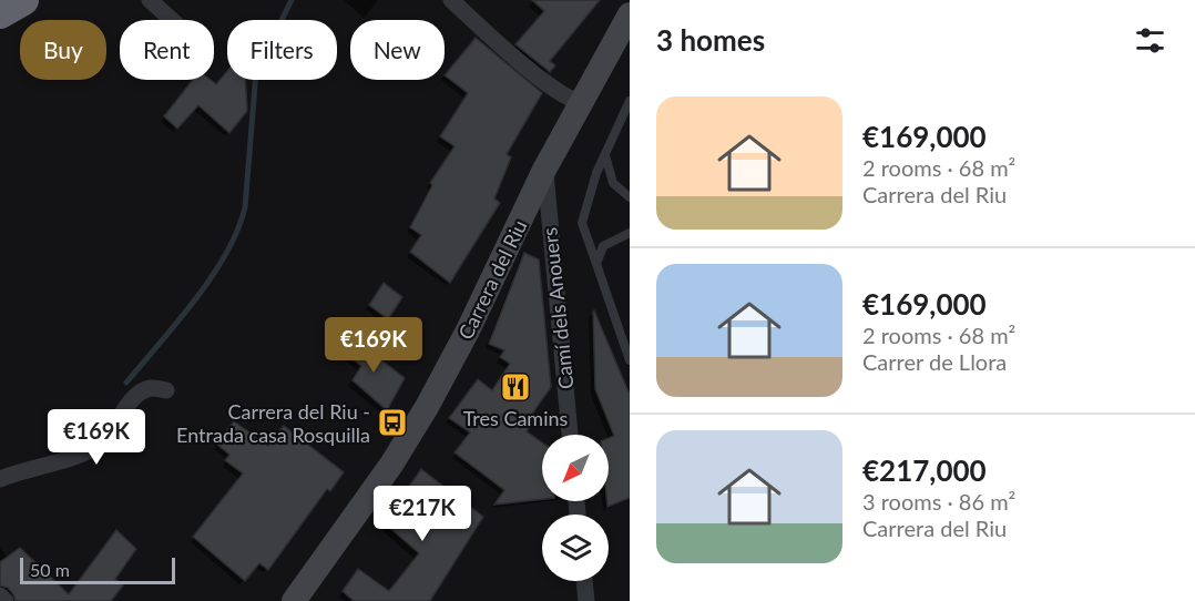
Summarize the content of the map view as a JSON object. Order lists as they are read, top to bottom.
{
  "streets": {
    "street": ["Carrera del Riu", "Camí dels Anouers"]
  },
  "crossings": [
    ["Carrera del Riu", "Camí dels Anouers"]
  ],
  "places": {
    "restaurant": ["Tres Camins"],
    "bus stop": ["Carrera del Riu - Entrada casa Rosquilla"]
  },
  "scale_bar": "50 m",
  "north": "bottom left",
  "page": {
    "heading": "3 homes",
    "chip": [
      "Buy",
      "Rent",
      "Filters",
      "New"
    ],
    "list": [
      {
        "name": "€169,000",
        "note": "2 rooms · 68 m² · Carrera del Riu"
      },
      {
        "name": "€169,000",
        "note": "2 rooms · 68 m² · Carrer de Llora"
      },
      {
        "name": "€217,000",
        "note": "3 rooms · 86 m² · Carrera del Riu"
      }
    ],
    "price": ["€169K", "€169K", "€217K"],
    "scale": "50 m"
  }
}
